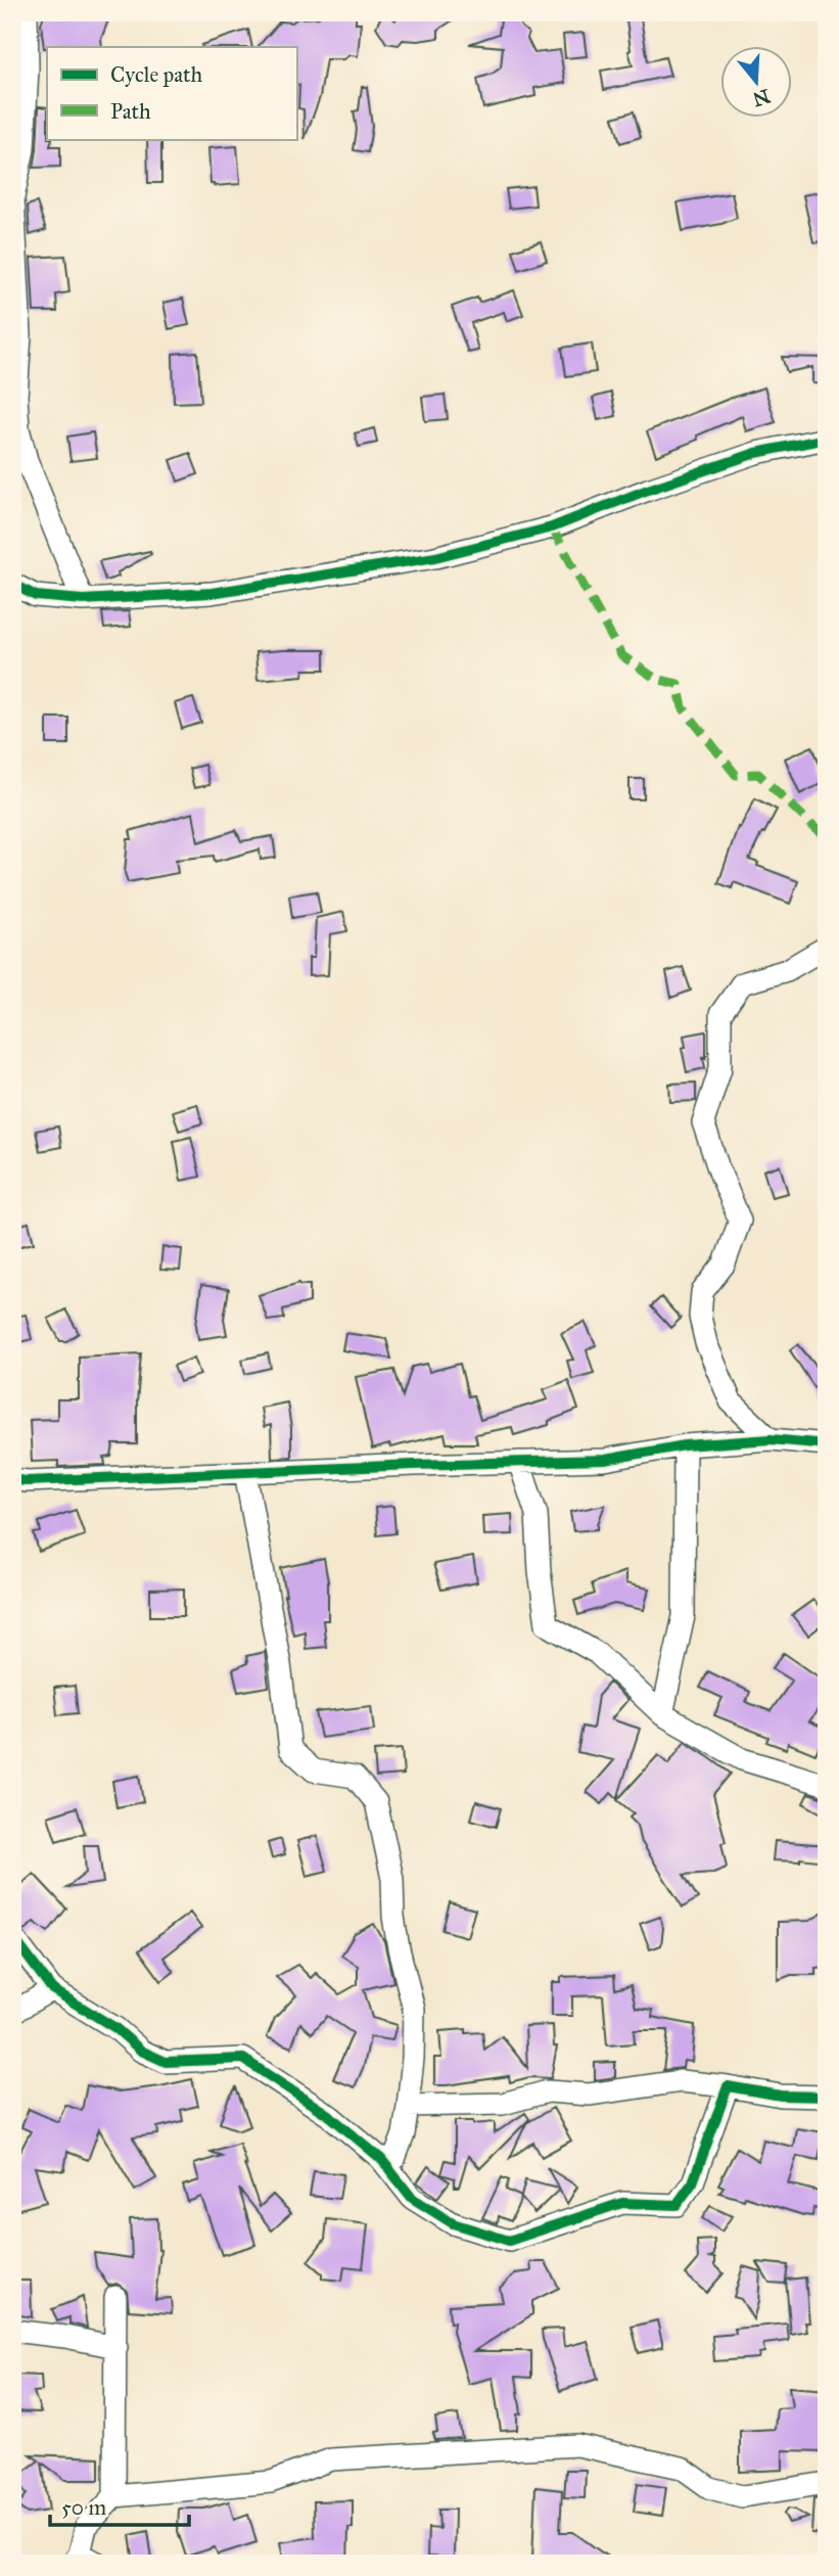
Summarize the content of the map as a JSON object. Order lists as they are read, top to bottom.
{
  "legend": ["Cycle path", "Path"],
  "scale_bar": "50 m",
  "north": "bottom"
}
